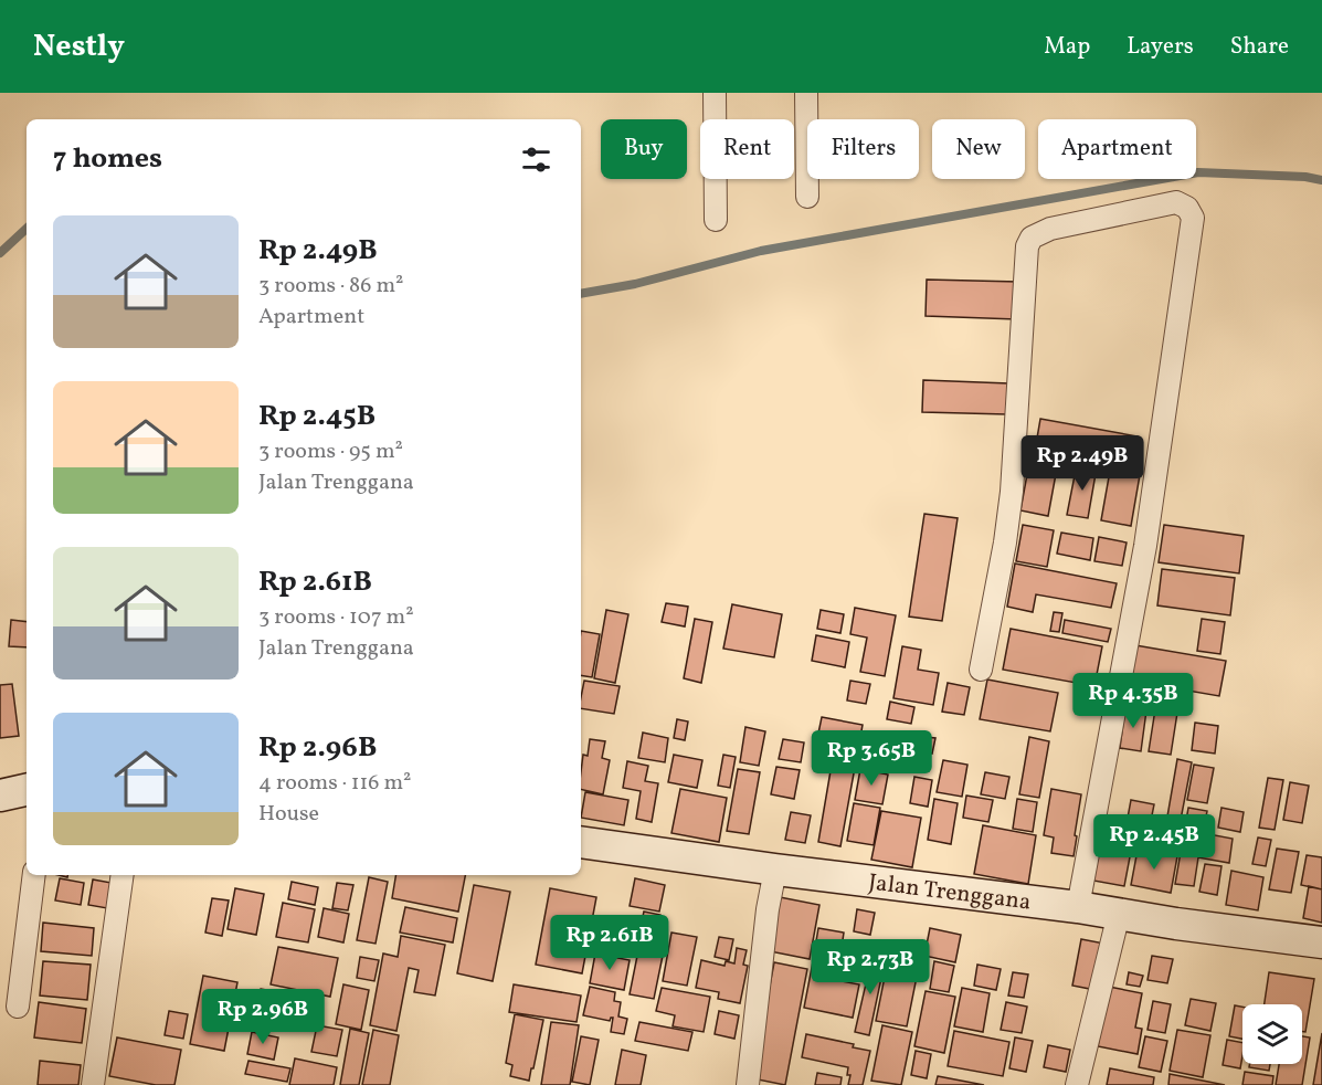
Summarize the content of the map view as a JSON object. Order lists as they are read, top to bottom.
{
  "streets": {
    "main road": ["Jalan Trenggana"]
  },
  "page": {
    "header": "Nestly",
    "nav": ["Map", "Layers", "Share"],
    "chip": [
      "Buy",
      "Rent",
      "Filters",
      "New",
      "Apartment"
    ],
    "heading": "7 homes",
    "list": [
      {
        "name": "Rp 2.49B",
        "note": "3 rooms · 86 m² · Apartment"
      },
      {
        "name": "Rp 2.45B",
        "note": "3 rooms · 95 m² · Jalan Trenggana"
      },
      {
        "name": "Rp 2.61B",
        "note": "3 rooms · 107 m² · Jalan Trenggana"
      },
      {
        "name": "Rp 2.96B",
        "note": "4 rooms · 116 m² · House"
      }
    ],
    "price": [
      "Rp 2.49B",
      "Rp 4.35B",
      "Rp 3.65B",
      "Rp 2.45B",
      "Rp 2.61B",
      "Rp 2.73B",
      "Rp 2.96B"
    ]
  }
}
